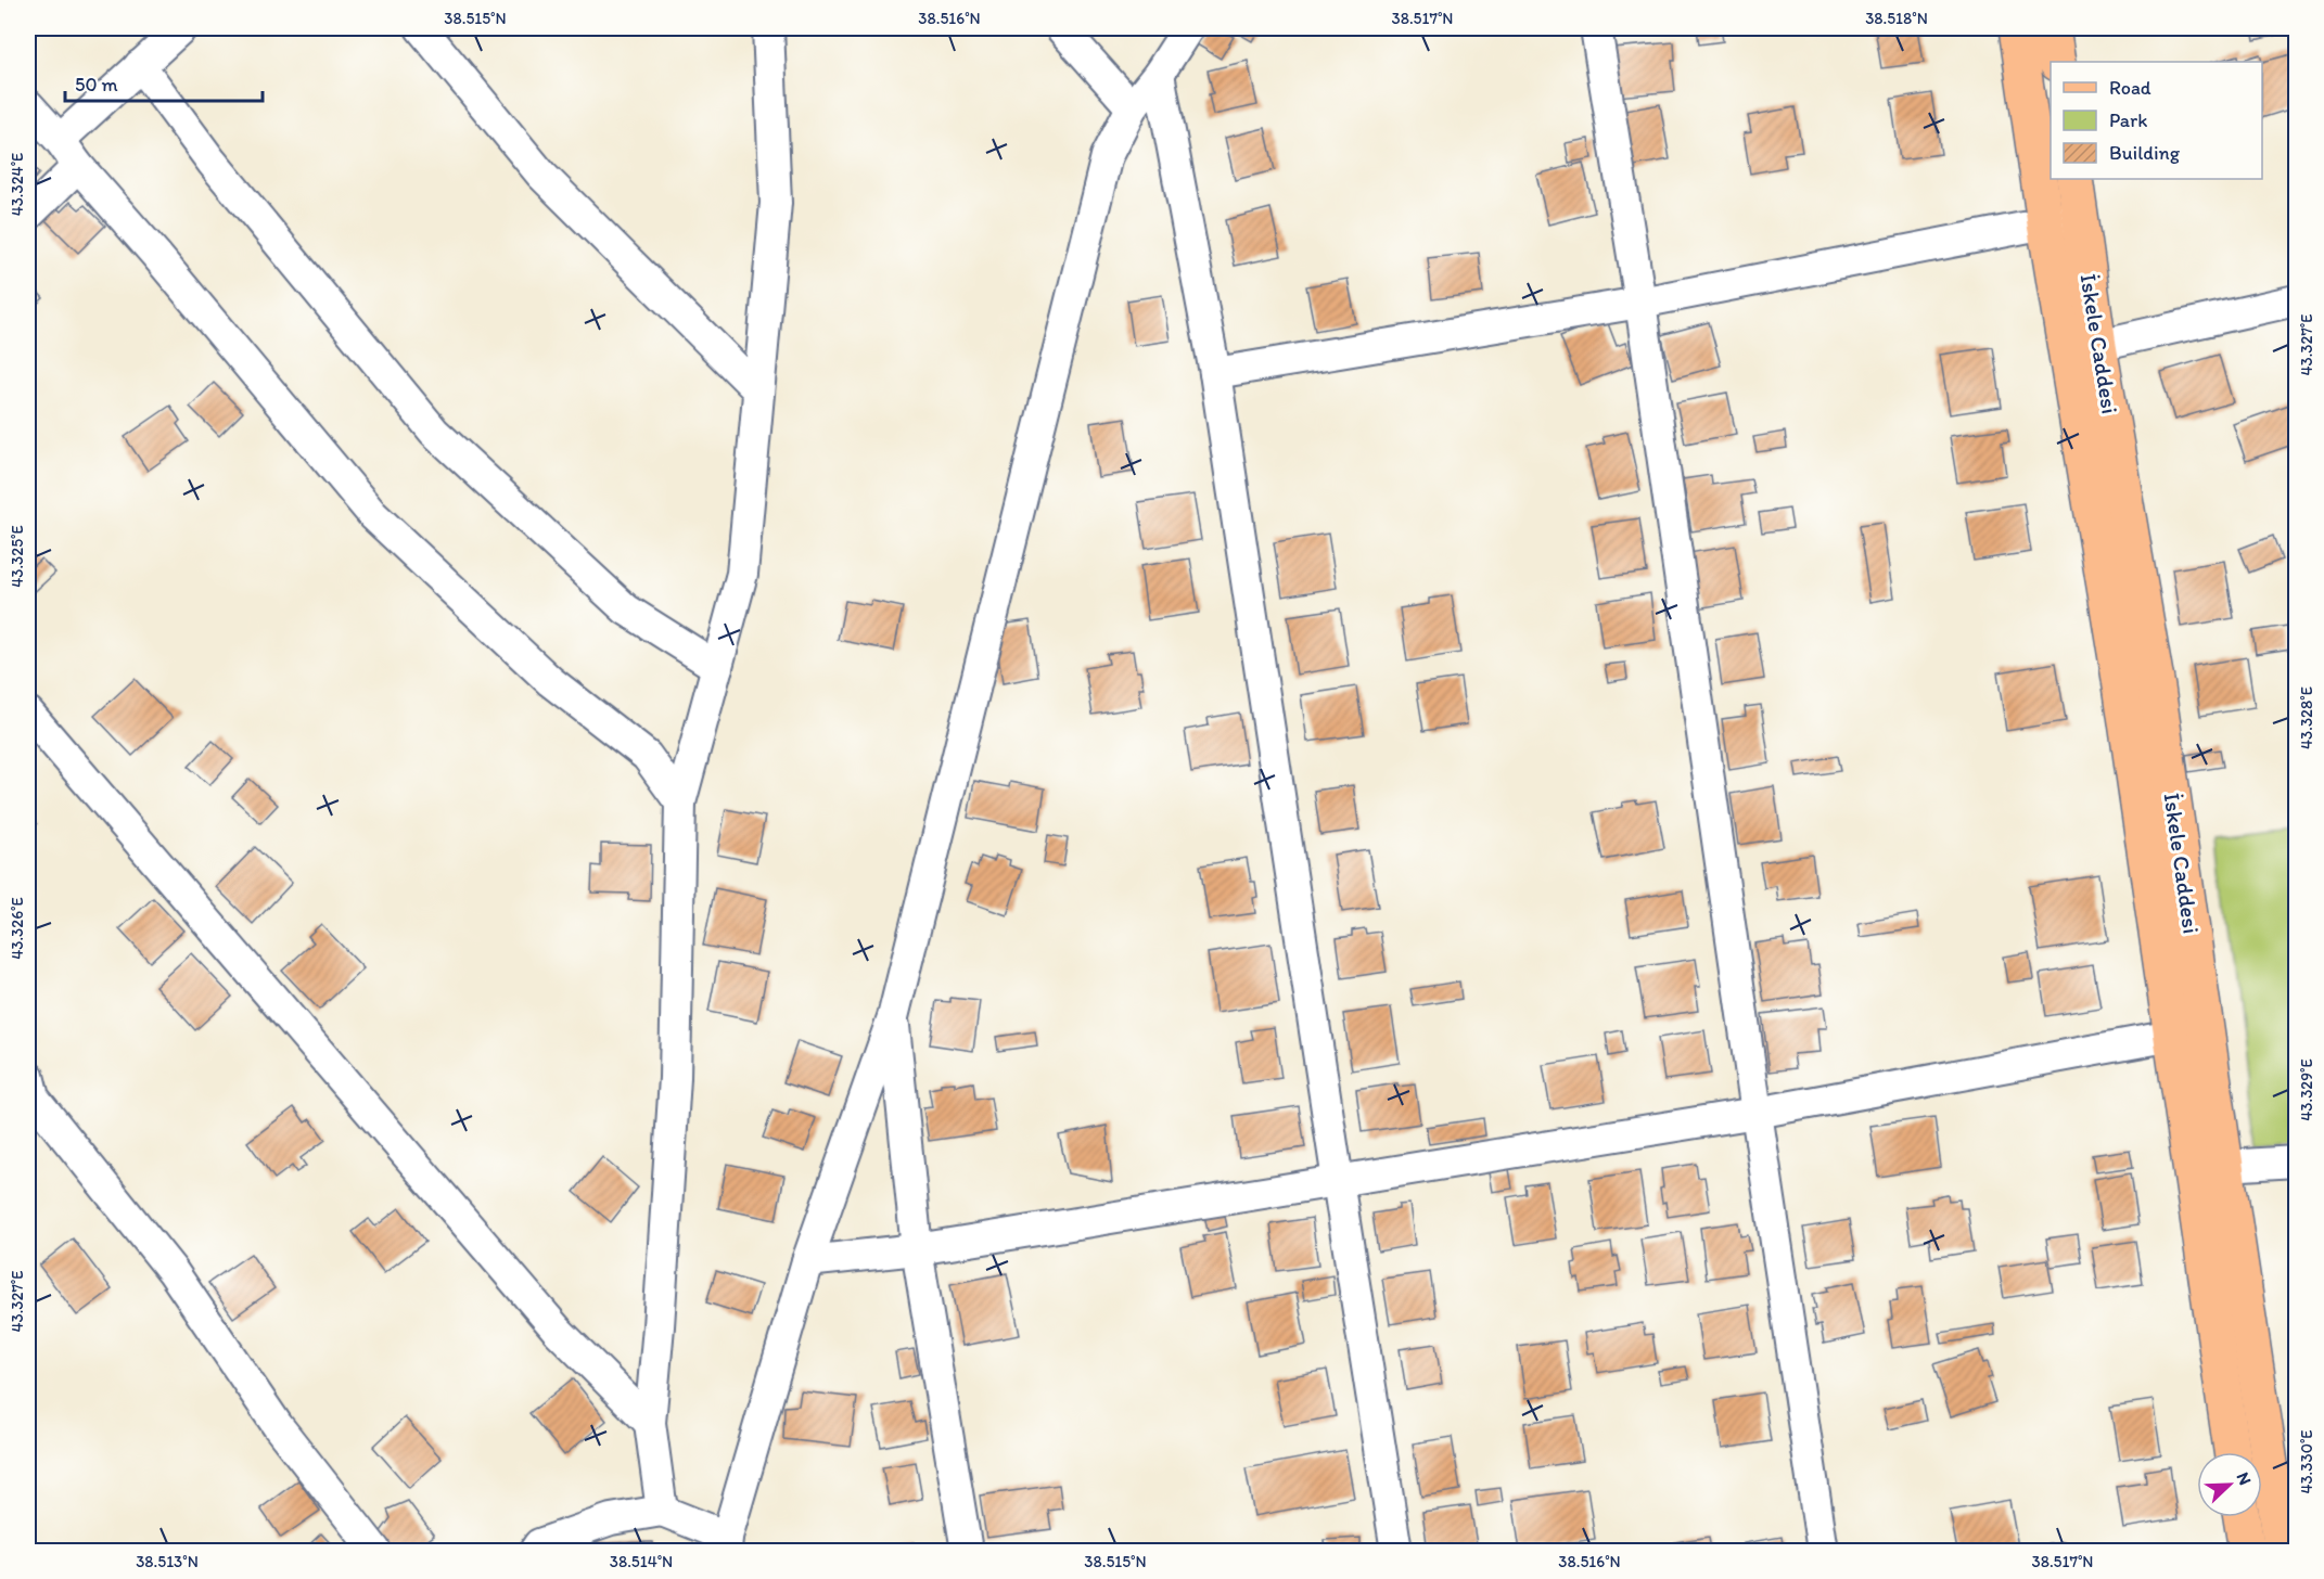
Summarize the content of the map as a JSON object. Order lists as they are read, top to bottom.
{
  "streets": {
    "main road": ["İskele Caddesi"]
  },
  "legend": ["Road", "Park", "Building"],
  "scale_bar": "50 m",
  "north": "top right",
  "coordinates": [
    "38.515°N",
    "38.516°N",
    "38.517°N",
    "38.518°N",
    "43.324°E",
    "43.327°E",
    "43.325°E",
    "43.328°E",
    "43.326°E",
    "43.329°E",
    "43.330°E",
    "38.513°N",
    "38.514°N"
  ]
}
